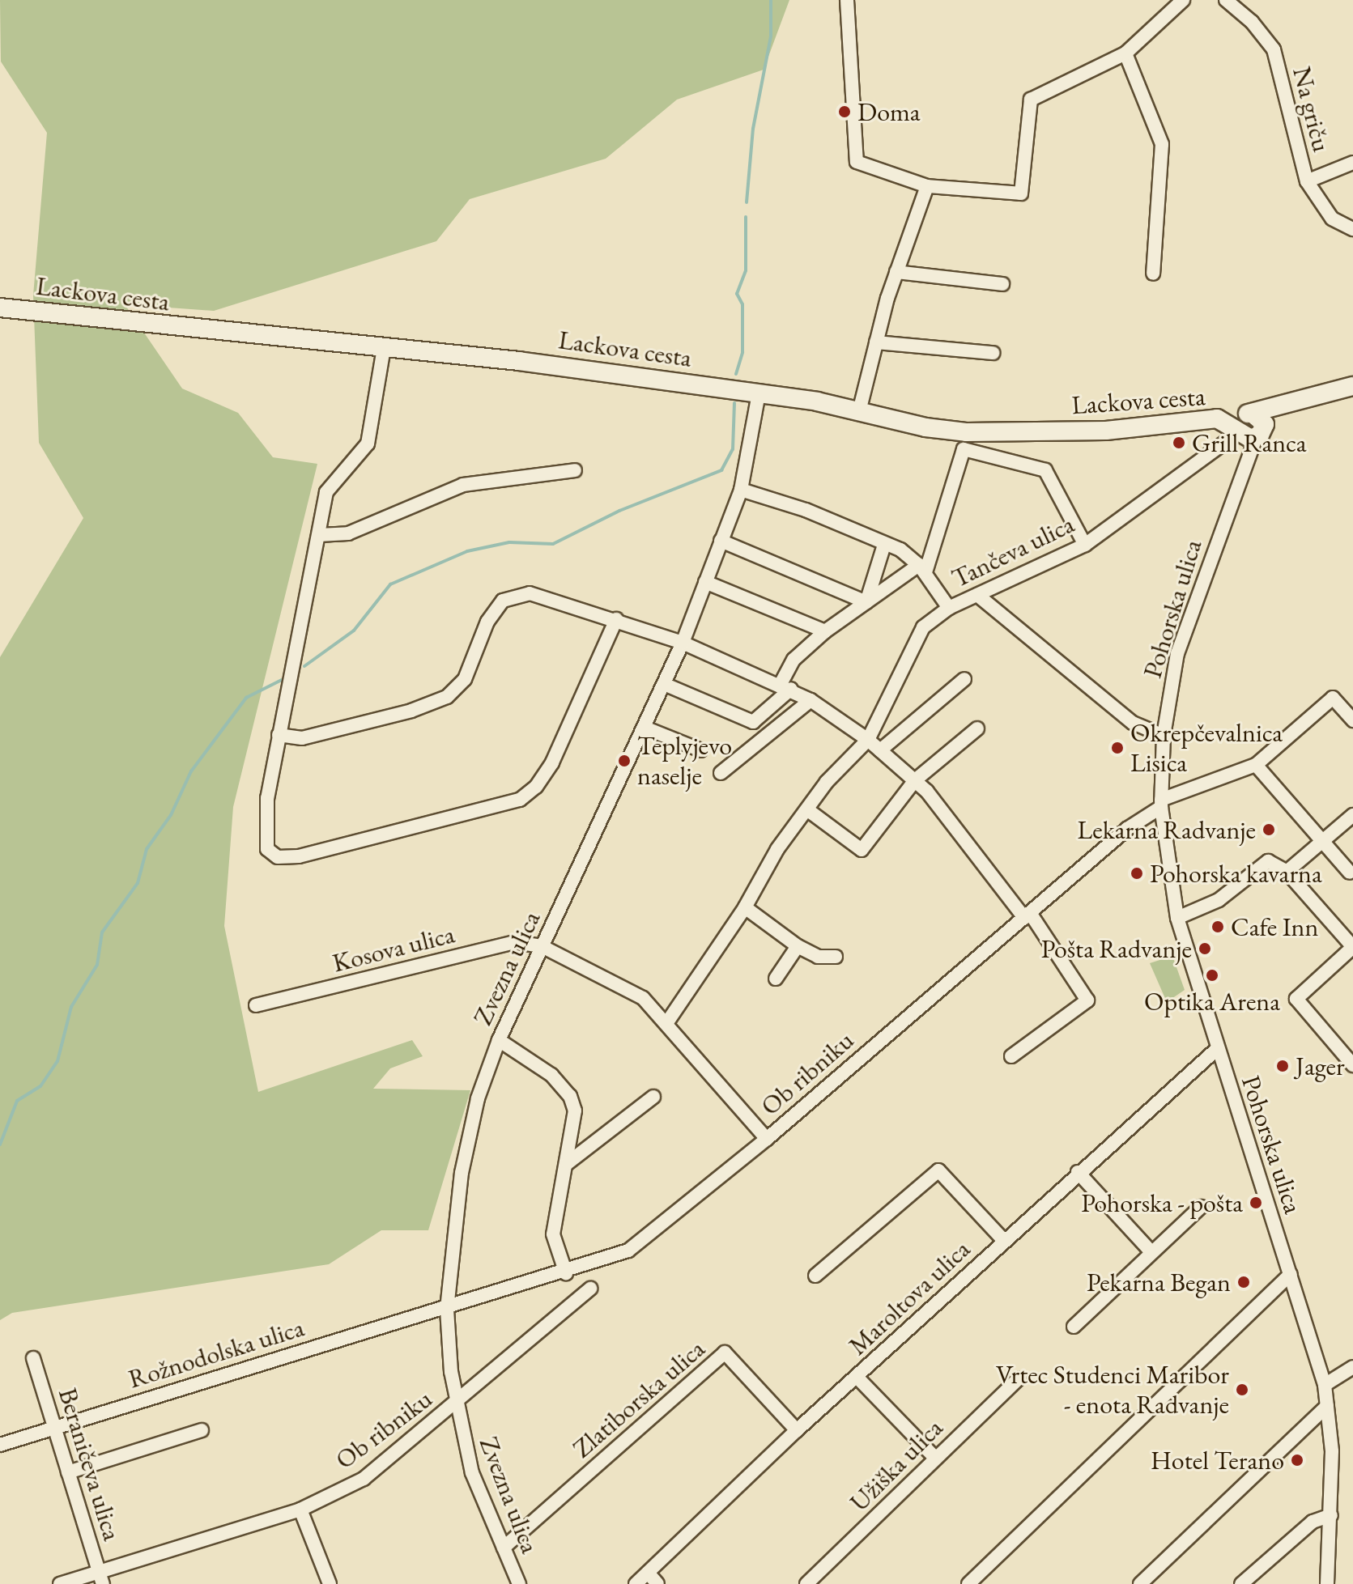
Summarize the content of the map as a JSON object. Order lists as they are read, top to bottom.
{
  "streets": {
    "street": [
      "Na griču",
      "Lackova cesta",
      "Tančeva ulica",
      "Pohorska ulica",
      "Kosova ulica",
      "Zvezna ulica",
      "Ob ribniku",
      "Maroltova ulica",
      "Rožnodolska ulica",
      "Zlatiborska ulica",
      "Beraničeva ulica",
      "Užiška ulica"
    ]
  },
  "crossings": [
    ["Lackova cesta", "Pohorska ulica"],
    ["Lackova cesta", "Zvezna ulica"],
    ["Pohorska ulica", "Ob ribniku"],
    ["Pohorska ulica", "Maroltova ulica"],
    ["Kosova ulica", "Zvezna ulica"],
    ["Zvezna ulica", "Ob ribniku"],
    ["Zvezna ulica", "Rožnodolska ulica"],
    ["Zvezna ulica", "Zlatiborska ulica"],
    ["Ob ribniku", "Rožnodolska ulica"],
    ["Ob ribniku", "Beraničeva ulica"],
    ["Maroltova ulica", "Zlatiborska ulica"],
    ["Rožnodolska ulica", "Beraničeva ulica"]
  ],
  "places": [
    "Doma",
    "Grill Ranca",
    "Okrepčevalnica Lisica",
    "Teplyjevo naselje",
    "Lekarna Radvanje",
    "Pohorska kavarna",
    "Cafe Inn",
    "Pošta Radvanje",
    "Optika Arena",
    "Jager",
    "Pohorska - pošta",
    "Pekarna Began",
    "Vrtec Studenci Maribor - enota Radvanje",
    "Hotel Terano"
  ]
}
